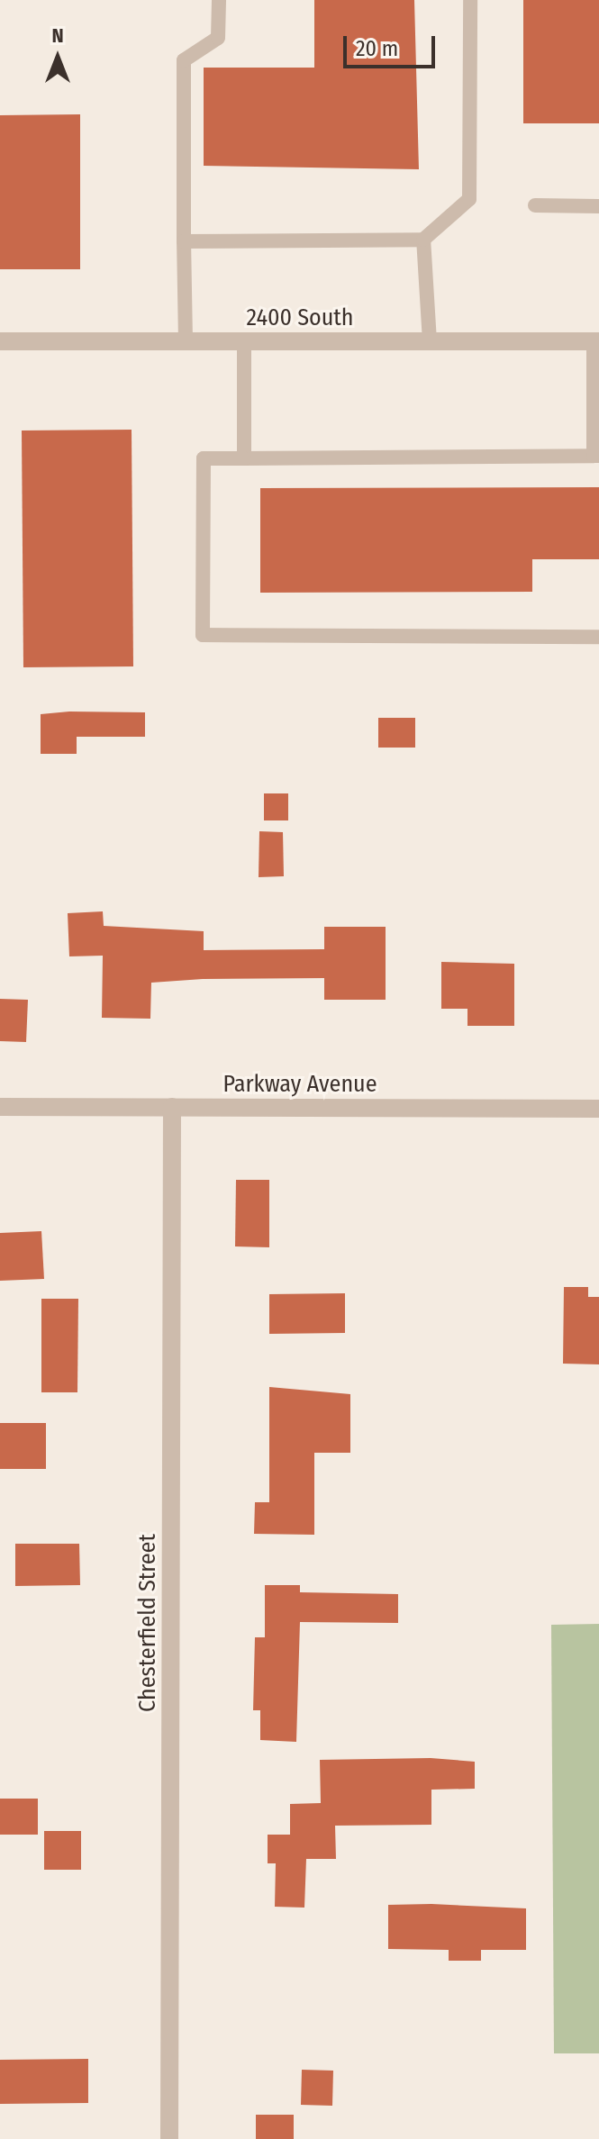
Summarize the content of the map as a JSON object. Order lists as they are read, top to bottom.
{
  "streets": {
    "street": ["2400 South", "Parkway Avenue", "Chesterfield Street"]
  },
  "crossings": [
    ["Parkway Avenue", "Chesterfield Street"]
  ],
  "scale_bar": "20 m",
  "north": "top"
}
